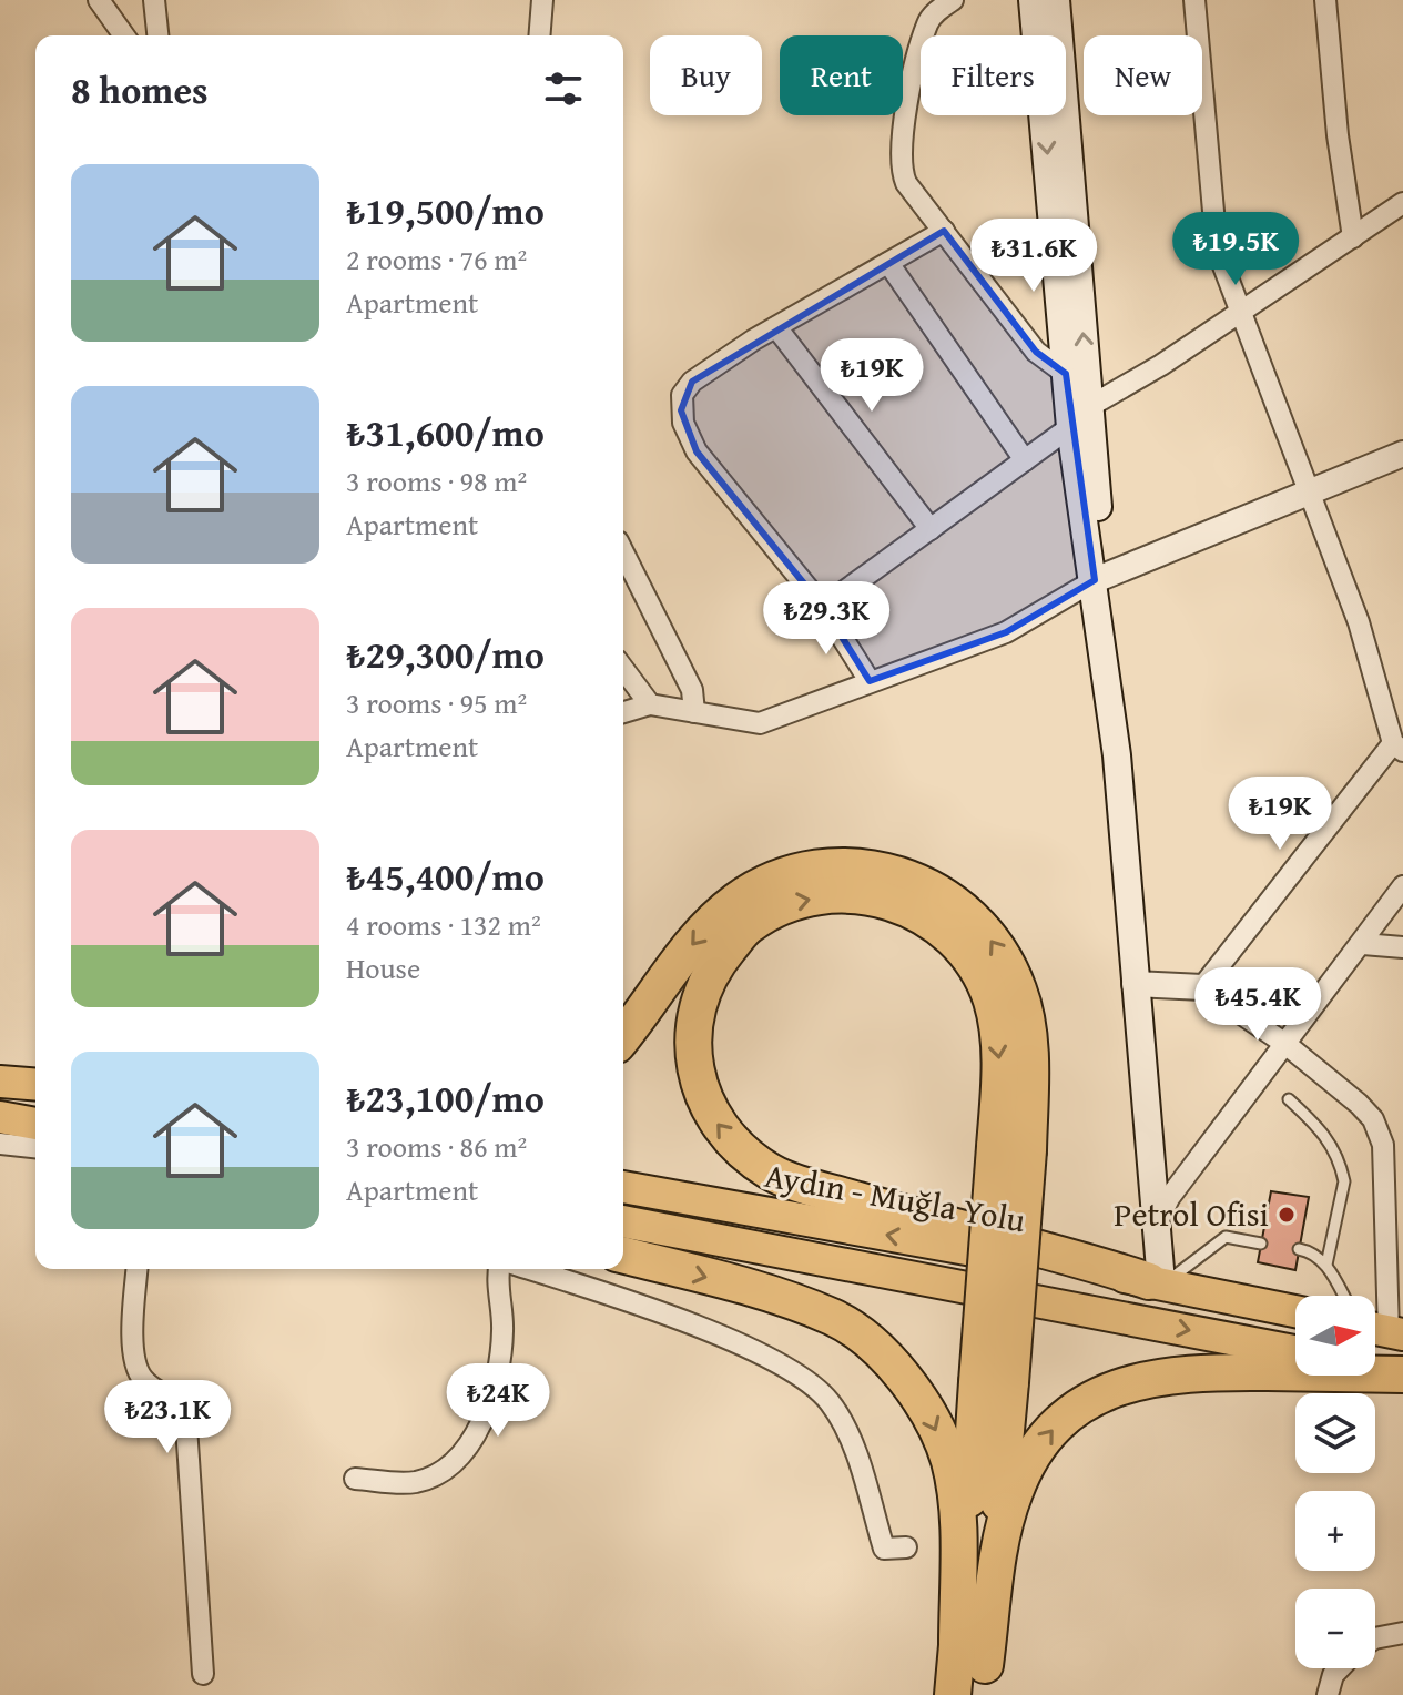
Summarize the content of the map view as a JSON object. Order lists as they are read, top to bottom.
{
  "streets": {
    "highway": ["Aydın - Muğla Yolu"]
  },
  "places": ["Petrol Ofisi"],
  "north": "right",
  "page": {
    "chip": [
      "Buy",
      "Rent",
      "Filters",
      "New"
    ],
    "heading": "8 homes",
    "list": [
      {
        "name": "₺19,500/mo",
        "note": "2 rooms · 76 m² · Apartment"
      },
      {
        "name": "₺31,600/mo",
        "note": "3 rooms · 98 m² · Apartment"
      },
      {
        "name": "₺29,300/mo",
        "note": "3 rooms · 95 m² · Apartment"
      },
      {
        "name": "₺45,400/mo",
        "note": "4 rooms · 132 m² · House"
      },
      {
        "name": "₺23,100/mo",
        "note": "3 rooms · 86 m² · Apartment"
      }
    ],
    "price": [
      "₺19.5K",
      "₺31.6K",
      "₺19K",
      "₺29.3K",
      "₺19K",
      "₺45.4K",
      "₺24K",
      "₺23.1K"
    ],
    "map_buttons": ["+", "−"]
  }
}
